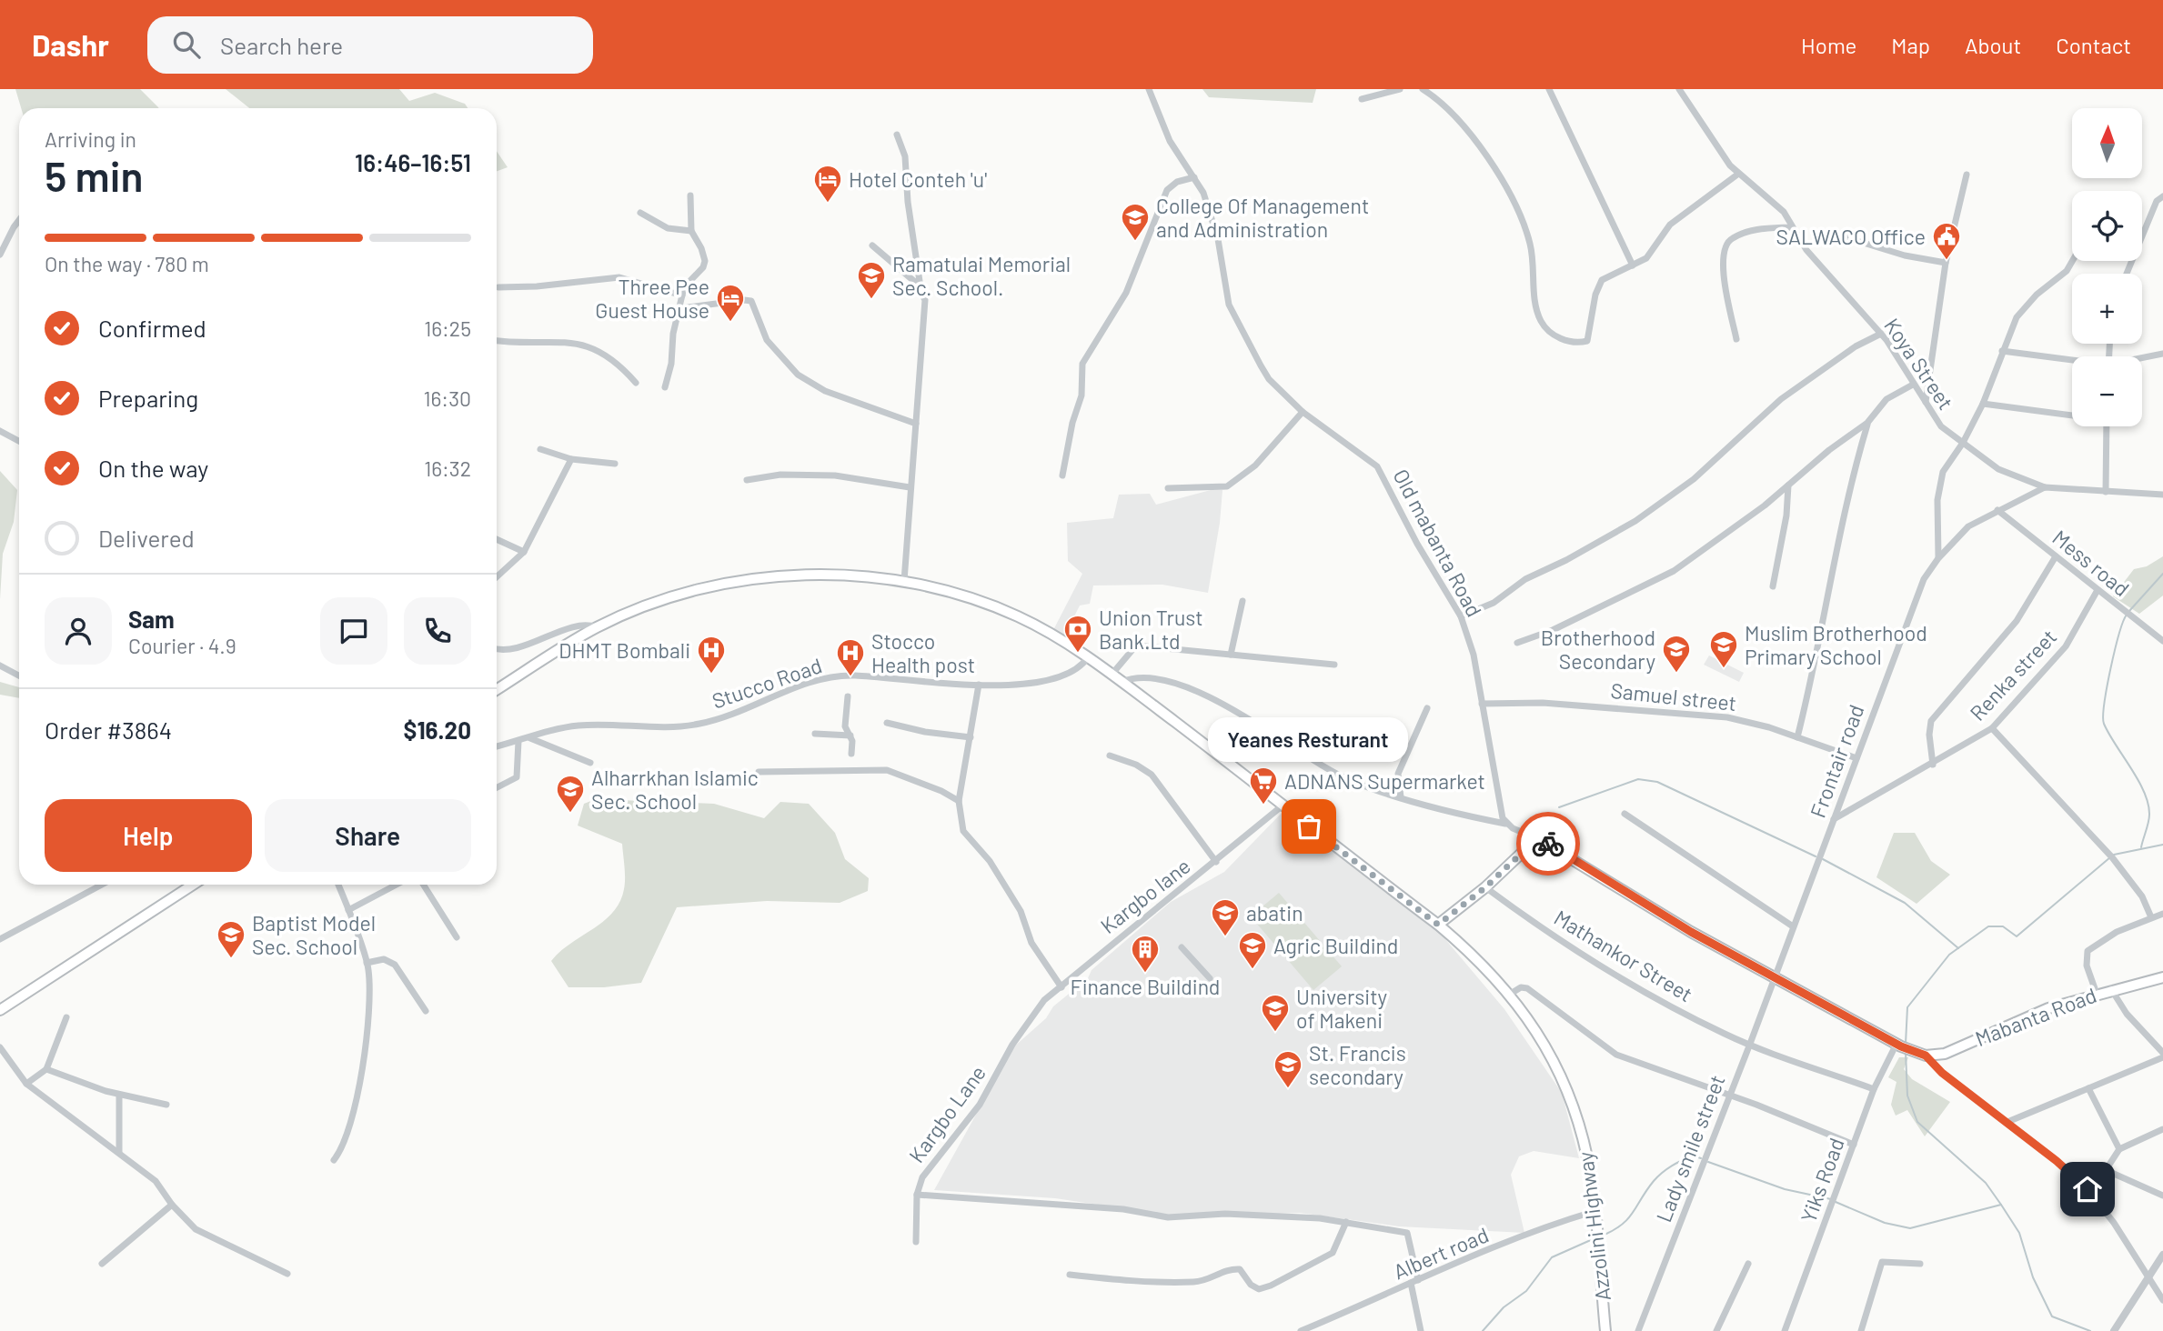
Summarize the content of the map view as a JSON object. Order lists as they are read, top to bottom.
{
  "streets": {
    "main road": ["Mabanta Road", "Azzolini Highway"],
    "street": [
      "Koya Street",
      "Old mabanta Road",
      "Mess road",
      "Renka street",
      "Stucco Road",
      "Samuel street",
      "Frontair road",
      "Kargbo lane",
      "Mathankor Street",
      "Kargbo Lane",
      "Lady smile street",
      "Yiks Road",
      "Albert road"
    ]
  },
  "crossings": [
    ["Koya Street", "Frontair road"],
    ["Old mabanta Road", "Samuel street"],
    ["Mess road", "Renka street"],
    ["Mess road", "Frontair road"],
    ["Renka street", "Frontair road"],
    ["Stucco Road", "Azzolini Highway"],
    ["Samuel street", "Frontair road"],
    ["Frontair road", "Lady smile street"],
    ["Kargbo lane", "Kargbo Lane"],
    ["Kargbo lane", "Azzolini Highway"],
    ["Mathankor Street", "Lady smile street"],
    ["Azzolini Highway", "Albert road"]
  ],
  "places": {
    "hotel": ["Hotel Conteh 'u'", "Three Pee Guest House"],
    "school or university": [
      "College Of Management and Administration",
      "Ramatulai Memorial Sec. School.",
      "Muslim Brotherhood Primary School",
      "Brotherhood Secondary",
      "Alharrkhan Islamic Sec. School",
      "abatin",
      "Baptist Model Sec. School",
      "Agric Buildind",
      "University of Makeni",
      "St. Francis secondary"
    ],
    "public building": ["SALWACO Office"],
    "bank": ["Union Trust Bank.Ltd"],
    "hospital": ["DHMT Bombali", "Stocco Health post"],
    "supermarket": ["ADNANS Supermarket"],
    "other": ["Yeanes Resturant"],
    "building": ["Finance Buildind"]
  },
  "north": "top",
  "page": {
    "header": "Dashr",
    "search": "Search here",
    "nav": [
      "Home",
      "Map",
      "About",
      "Contact"
    ],
    "map_buttons": ["+", "−"],
    "heading": ["5 min", "Arriving in", "16:46–16:51"],
    "panel": [
      "Sam",
      "Courier · 4.9",
      "Order #3864",
      "$16.20"
    ],
    "bar": "On the way · 780 m",
    "list": [
      ["Confirmed", "16:25"],
      ["Preparing", "16:30"],
      ["On the way", "16:32"],
      "Delivered"
    ],
    "bubble": "Yeanes Resturant",
    "buttons": ["Help", "Share"]
  }
}
